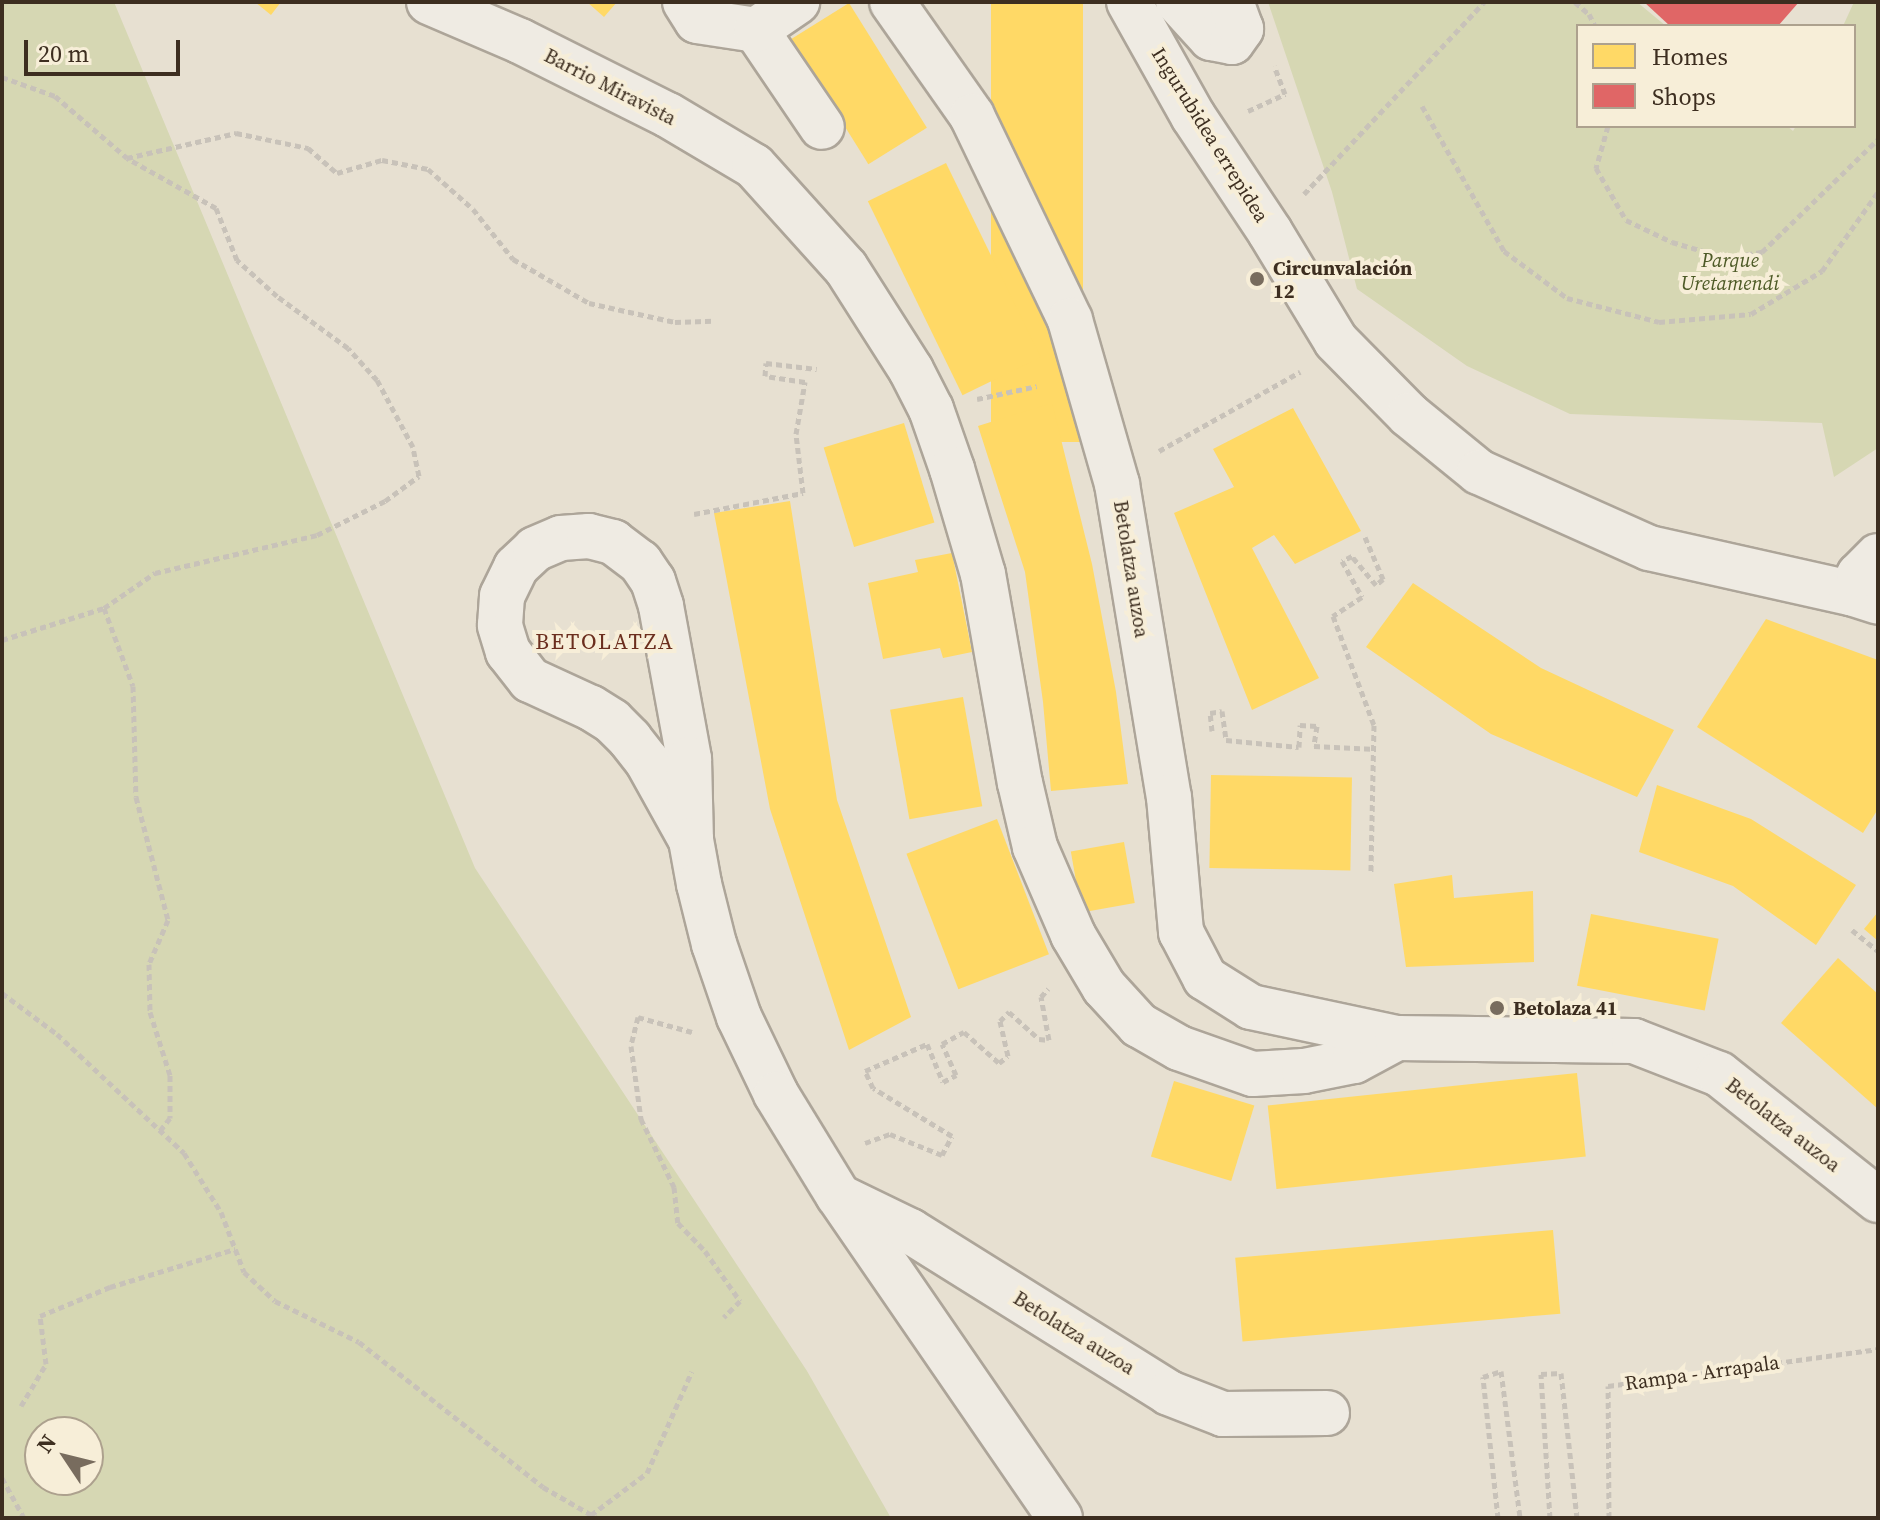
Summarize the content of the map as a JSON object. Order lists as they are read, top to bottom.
{
  "streets": {
    "street": ["Barrio Miravista", "Ingurubidea errepidea", "Betolatza auzoa"],
    "path": ["Rampa - Arrapala"]
  },
  "crossings": [
    ["Barrio Miravista", "Betolatza auzoa"]
  ],
  "districts": ["BETOLATZA"],
  "parks": ["Parque Uretamendi"],
  "places": ["Circunvalación 12", "Betolaza 41"],
  "legend": ["Homes", "Shops"],
  "scale_bar": "20 m",
  "north": "top left"
}
